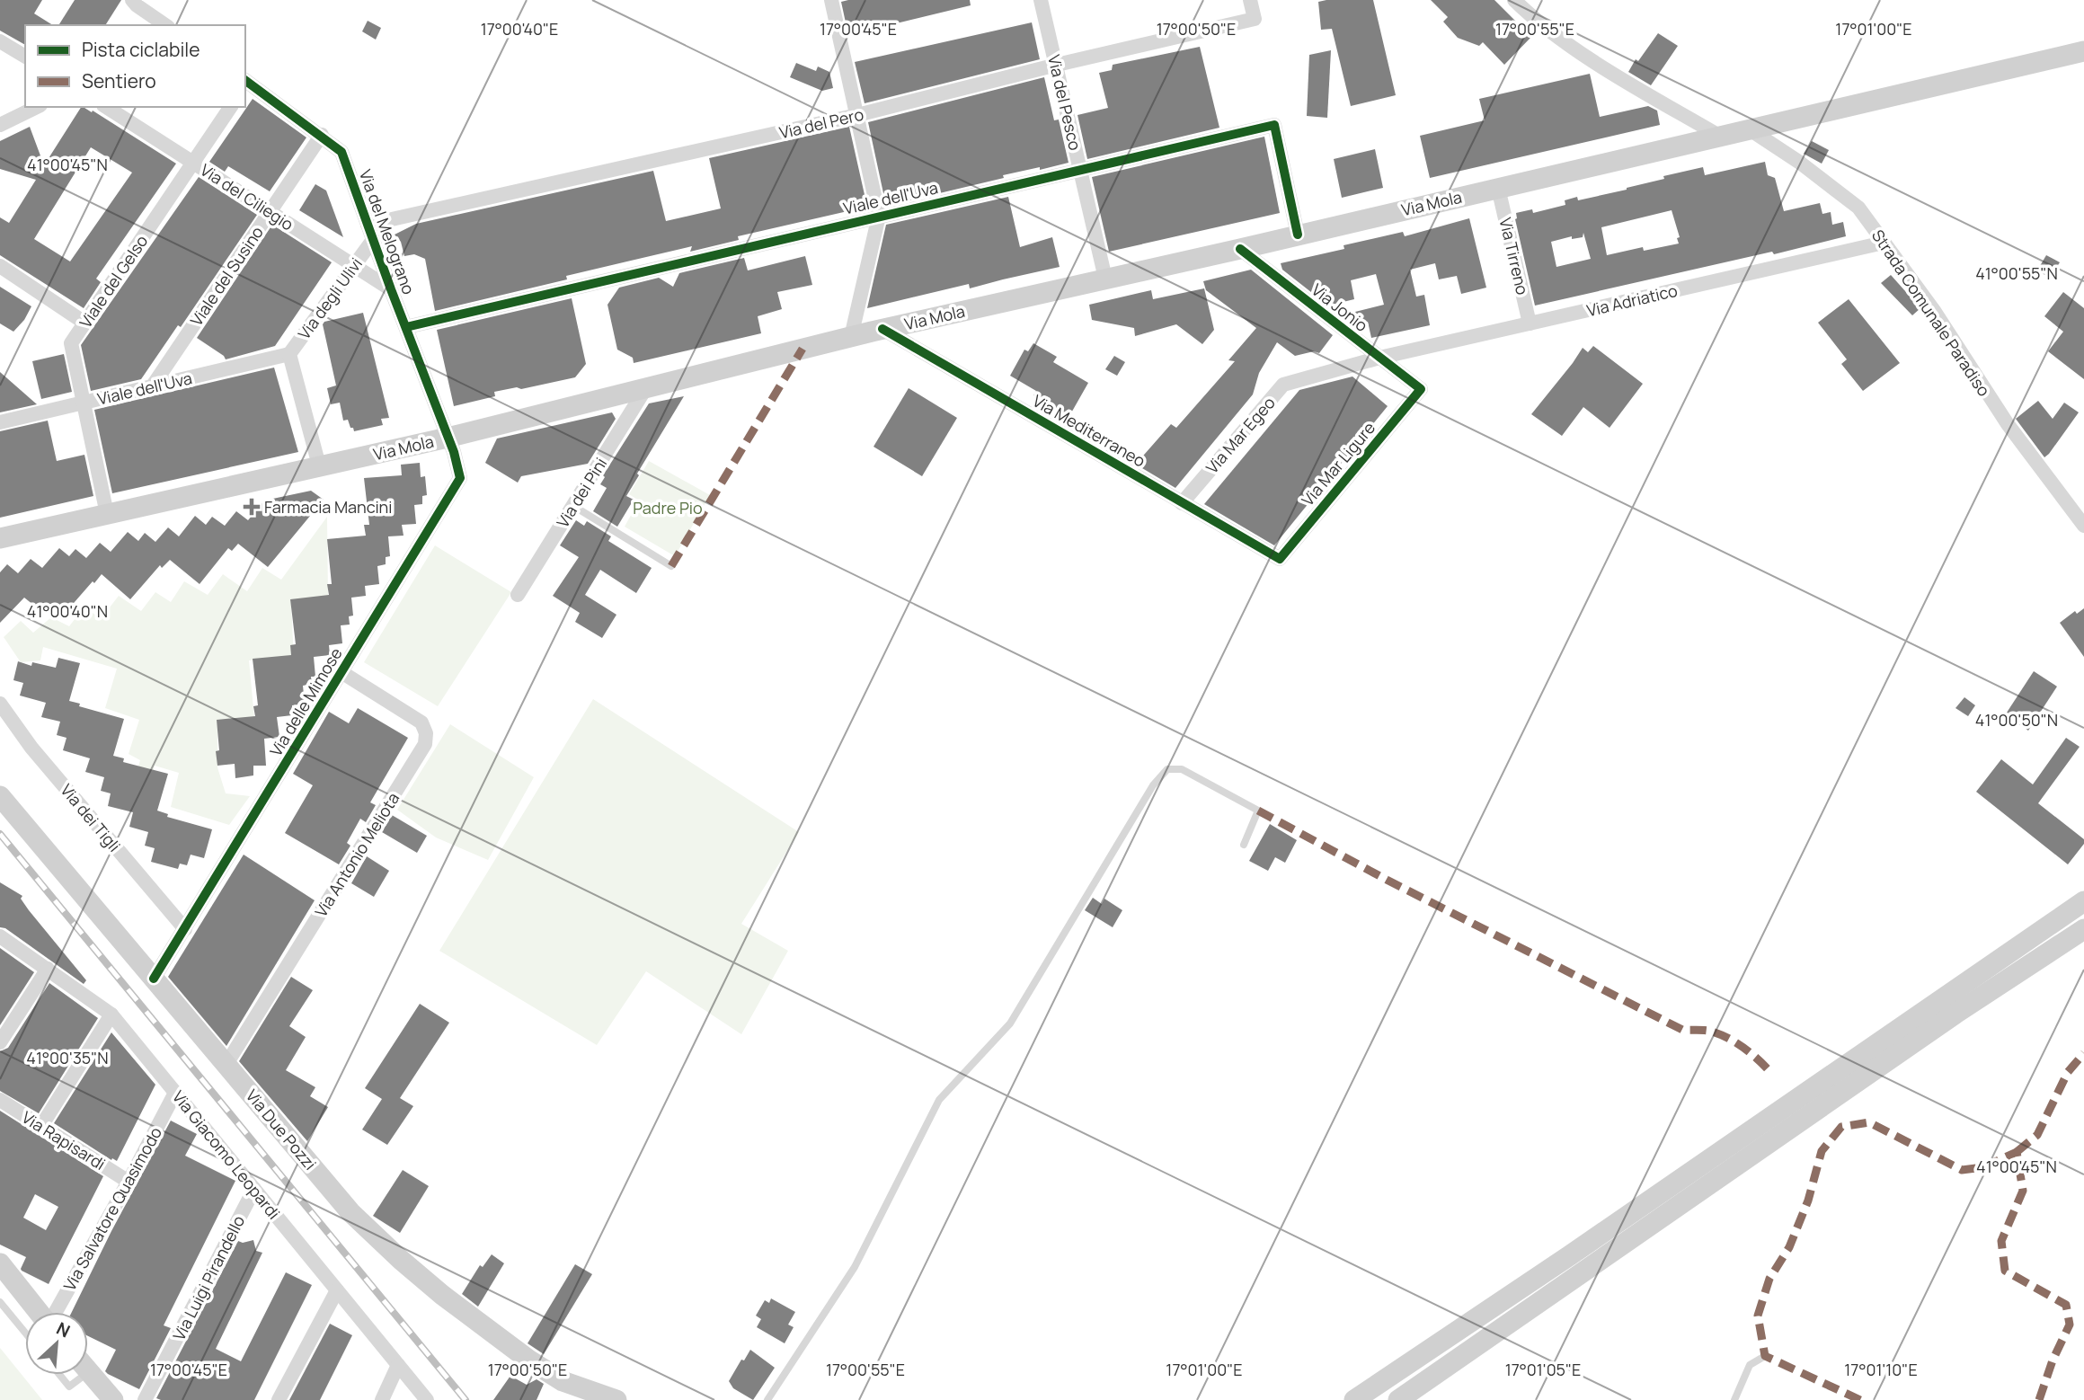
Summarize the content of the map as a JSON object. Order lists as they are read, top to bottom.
{
  "streets": {
    "street": [
      "Via del Pesco",
      "Via del Pero",
      "Via del Ciliegio",
      "Viale dell'Uva",
      "Via Mola",
      "Via del Melograno",
      "Via Tirreno",
      "Viale del Susino",
      "Viale del Gelso",
      "Via degli Ulivi",
      "Via Adriatico",
      "Via Jonio",
      "Strada Comunale Paradiso",
      "Via Mediterraneo",
      "Via Mar Egeo",
      "Via Mar Ligure",
      "Via dei Pini",
      "Via delle Mimose",
      "Via dei Tigli",
      "Via Antonio Meliota",
      "Via Due Pozzi",
      "Via Rapisardi",
      "Via Giacomo Leopardi",
      "Via Salvatore Quasimodo",
      "Via Luigi Pirandello"
    ]
  },
  "crossings": [
    ["Via del Pesco", "Via del Pero"],
    ["Via del Pesco", "Viale dell'Uva"],
    ["Via del Pesco", "Via Mola"],
    ["Via del Pero", "Via del Melograno"],
    ["Via del Ciliegio", "Via del Melograno"],
    ["Via del Ciliegio", "Viale del Susino"],
    ["Via del Ciliegio", "Viale del Gelso"],
    ["Via del Ciliegio", "Via degli Ulivi"],
    ["Viale dell'Uva", "Via Mola"],
    ["Viale dell'Uva", "Via del Melograno"],
    ["Viale dell'Uva", "Viale del Susino"],
    ["Viale dell'Uva", "Viale del Gelso"],
    ["Viale dell'Uva", "Via degli Ulivi"],
    ["Via Mola", "Via del Melograno"],
    ["Via Mola", "Via Tirreno"],
    ["Via Mola", "Viale del Gelso"],
    ["Via Mola", "Via degli Ulivi"],
    ["Via Mola", "Via Jonio"],
    ["Via Mola", "Strada Comunale Paradiso"],
    ["Via Mola", "Via Mediterraneo"],
    ["Via Mola", "Via dei Pini"],
    ["Via Mola", "Via delle Mimose"],
    ["Via del Melograno", "Viale del Susino"],
    ["Via del Melograno", "Via degli Ulivi"],
    ["Via del Melograno", "Via delle Mimose"],
    ["Via Tirreno", "Via Adriatico"],
    ["Via Adriatico", "Via Jonio"],
    ["Via Adriatico", "Strada Comunale Paradiso"],
    ["Via Adriatico", "Via Mar Egeo"],
    ["Via Jonio", "Via Mar Egeo"],
    ["Via Jonio", "Via Mar Ligure"],
    ["Via Mediterraneo", "Via Mar Egeo"],
    ["Via Mediterraneo", "Via Mar Ligure"],
    ["Via delle Mimose", "Via dei Tigli"],
    ["Via delle Mimose", "Via Antonio Meliota"],
    ["Via delle Mimose", "Via Due Pozzi"],
    ["Via Antonio Meliota", "Via Due Pozzi"],
    ["Via Rapisardi", "Via Salvatore Quasimodo"],
    ["Via Giacomo Leopardi", "Via Salvatore Quasimodo"],
    ["Via Giacomo Leopardi", "Via Luigi Pirandello"]
  ],
  "parks": ["Padre Pio"],
  "places": {
    "health": ["Farmacia Mancini"]
  },
  "legend": ["Pista ciclabile", "Sentiero"],
  "north": "top right",
  "coordinates": [
    "17°00'40\"E",
    "17°00'45\"E",
    "17°00'50\"E",
    "17°00'55\"E",
    "17°01'00\"E",
    "41°00'45\"N",
    "41°00'55\"N",
    "41°00'40\"N",
    "41°00'50\"N",
    "41°00'35\"N",
    "17°01'05\"E",
    "17°01'10\"E"
  ]
}
